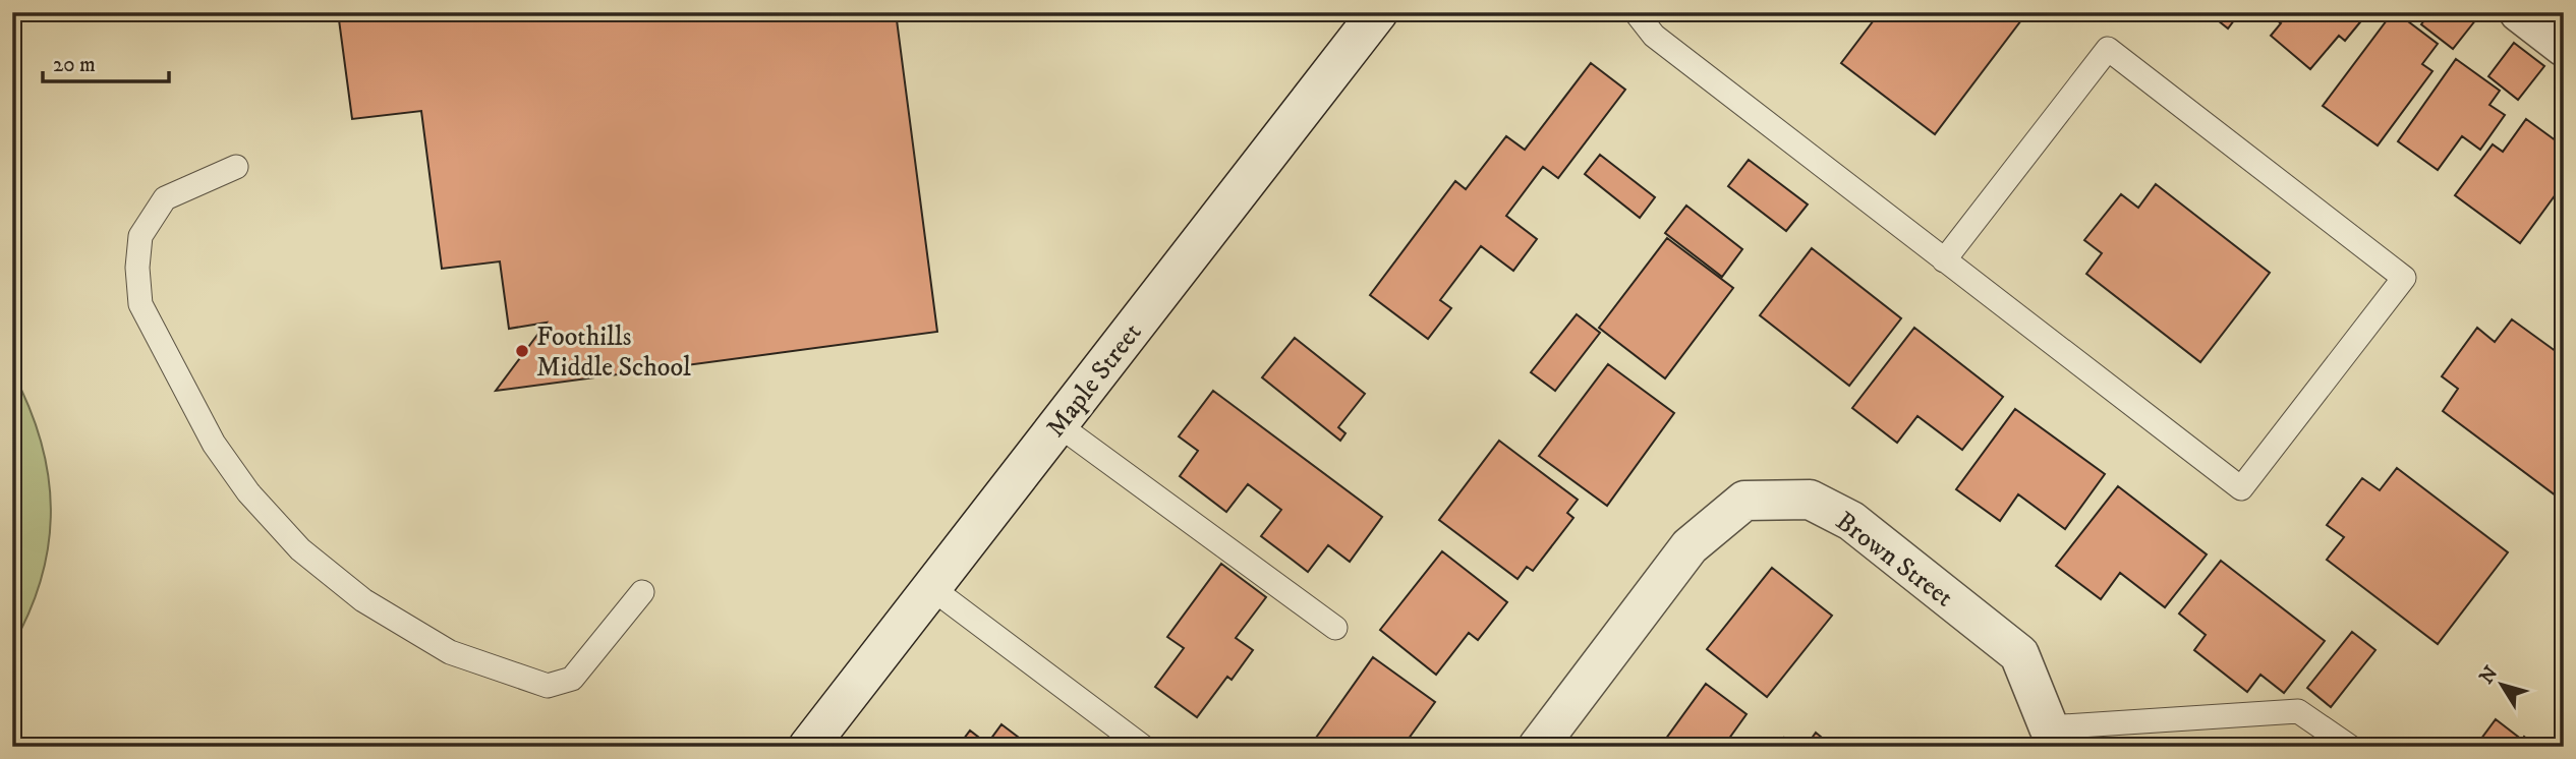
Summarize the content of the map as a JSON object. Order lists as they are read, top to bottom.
{
  "streets": {
    "street": ["Maple Street", "Brown Street"]
  },
  "places": ["Foothills Middle School"],
  "scale_bar": "20 m",
  "north": "top left"
}
